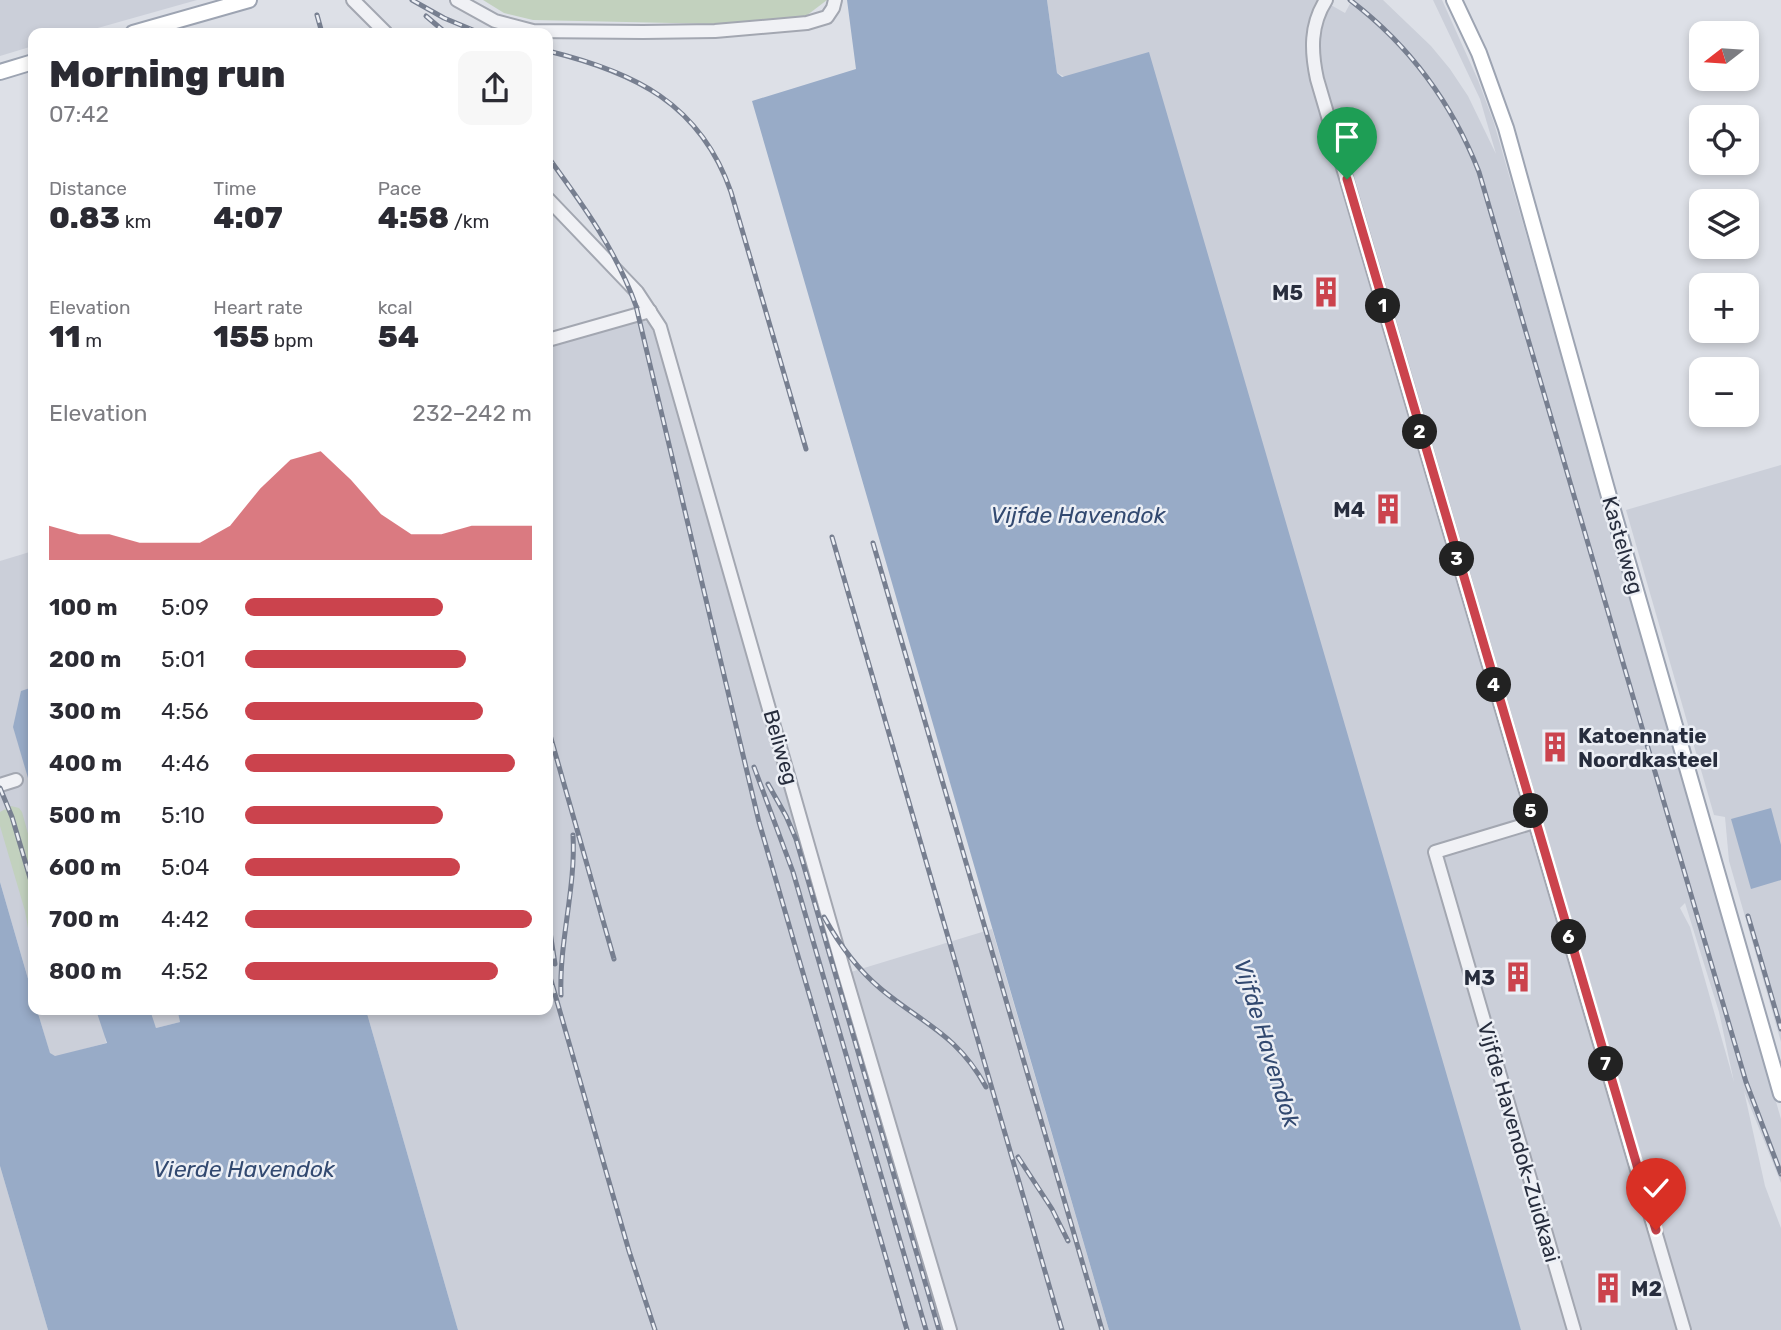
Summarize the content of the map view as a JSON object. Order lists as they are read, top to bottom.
{
  "streets": {
    "main road": ["Kastelweg"],
    "street": ["Beliweg", "Vijfde Havendok-Zuidkaai"]
  },
  "water": ["Vijfde Havendok", "Vierde Havendok"],
  "places": {
    "building": [
      "M5",
      "M4",
      "Katoennatie Noordkasteel",
      "M3",
      "M2"
    ]
  },
  "north": "left",
  "page": {
    "map_buttons": ["+", "−"],
    "heading": ["Morning run", "07:42"],
    "stats": [
      ["Distance", "0.83 km"],
      ["Time", "4:07"],
      ["Pace", "4:58 /km"],
      ["Elevation", "11 m"],
      ["Heart rate", "155 bpm"],
      ["kcal", "54"]
    ],
    "pins": [
      "1",
      "2",
      "3",
      "4",
      "5",
      "6",
      "7"
    ],
    "chart": ["Elevation", "232–242 m"],
    "list": [
      {
        "name": "100 m",
        "note": "5:09"
      },
      {
        "name": "200 m",
        "note": "5:01"
      },
      {
        "name": "300 m",
        "note": "4:56"
      },
      {
        "name": "400 m",
        "note": "4:46"
      },
      {
        "name": "500 m",
        "note": "5:10"
      },
      {
        "name": "600 m",
        "note": "5:04"
      },
      {
        "name": "700 m",
        "note": "4:42"
      },
      {
        "name": "800 m",
        "note": "4:52"
      }
    ]
  }
}
